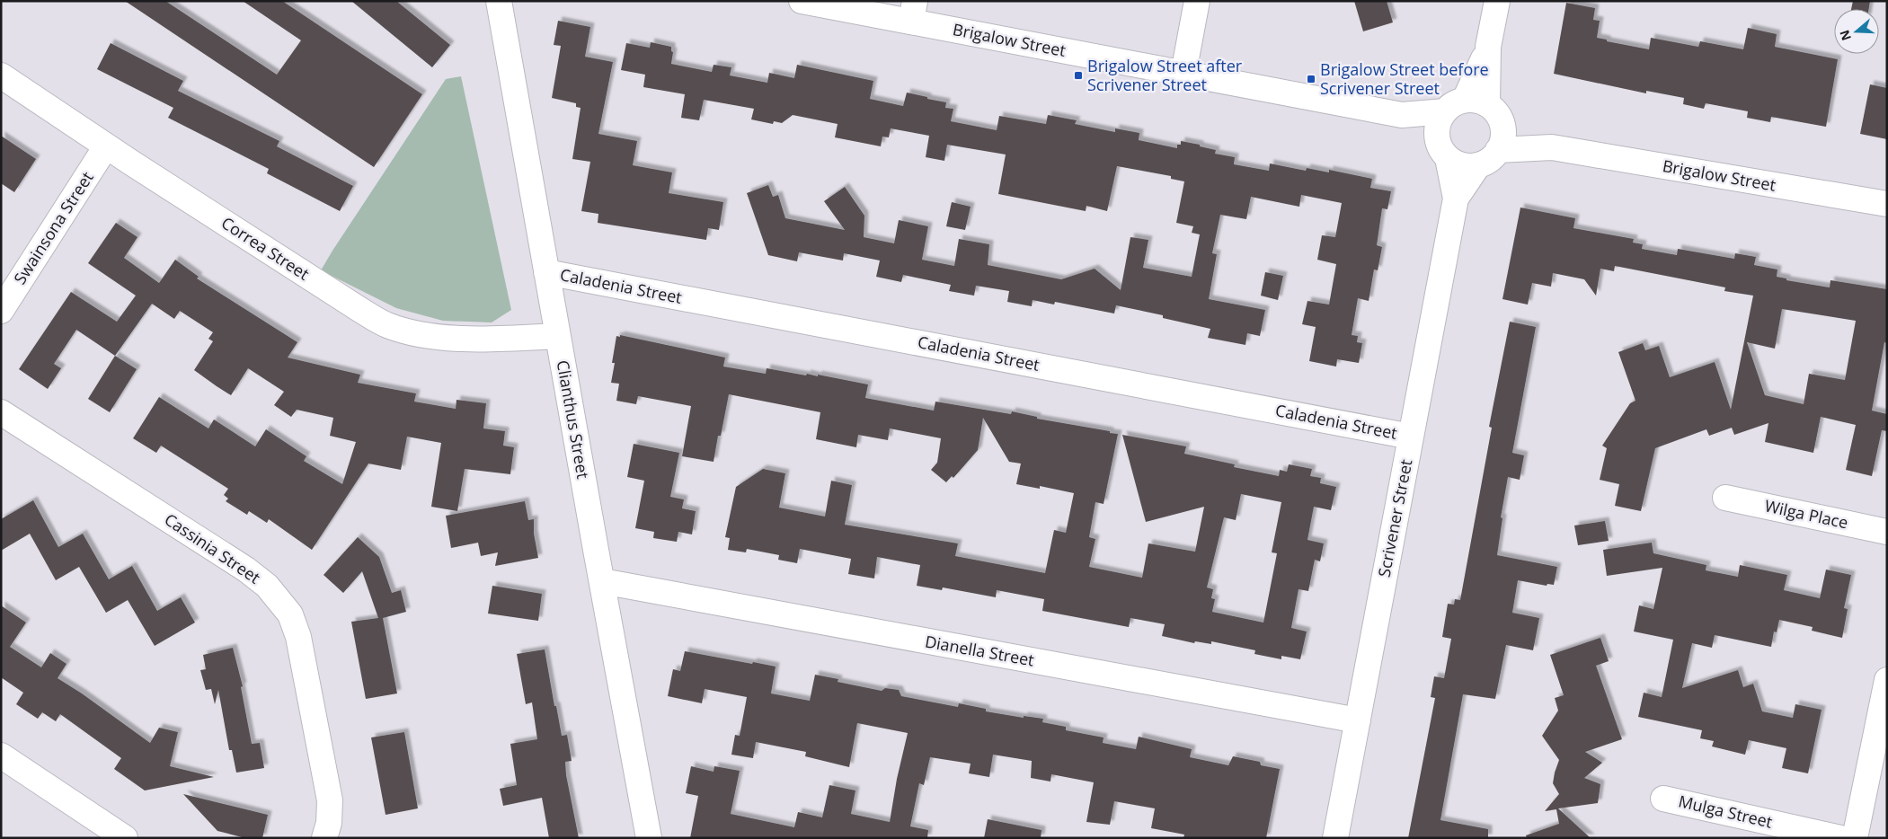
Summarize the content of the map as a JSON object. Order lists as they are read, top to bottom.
{
  "streets": {
    "street": [
      "Brigalow Street",
      "Swainsona Street",
      "Correa Street",
      "Caladenia Street",
      "Clianthus Street",
      "Wilga Place",
      "Scrivener Street",
      "Cassinia Street",
      "Dianella Street",
      "Mulga Street"
    ]
  },
  "crossings": [
    ["Brigalow Street", "Scrivener Street"],
    ["Swainsona Street", "Correa Street"],
    ["Correa Street", "Clianthus Street"],
    ["Caladenia Street", "Clianthus Street"],
    ["Caladenia Street", "Scrivener Street"],
    ["Clianthus Street", "Dianella Street"],
    ["Scrivener Street", "Dianella Street"]
  ],
  "places": {
    "transit": ["Brigalow Street after Scrivener Street", "Brigalow Street before Scrivener Street"]
  },
  "north": "left"
}
